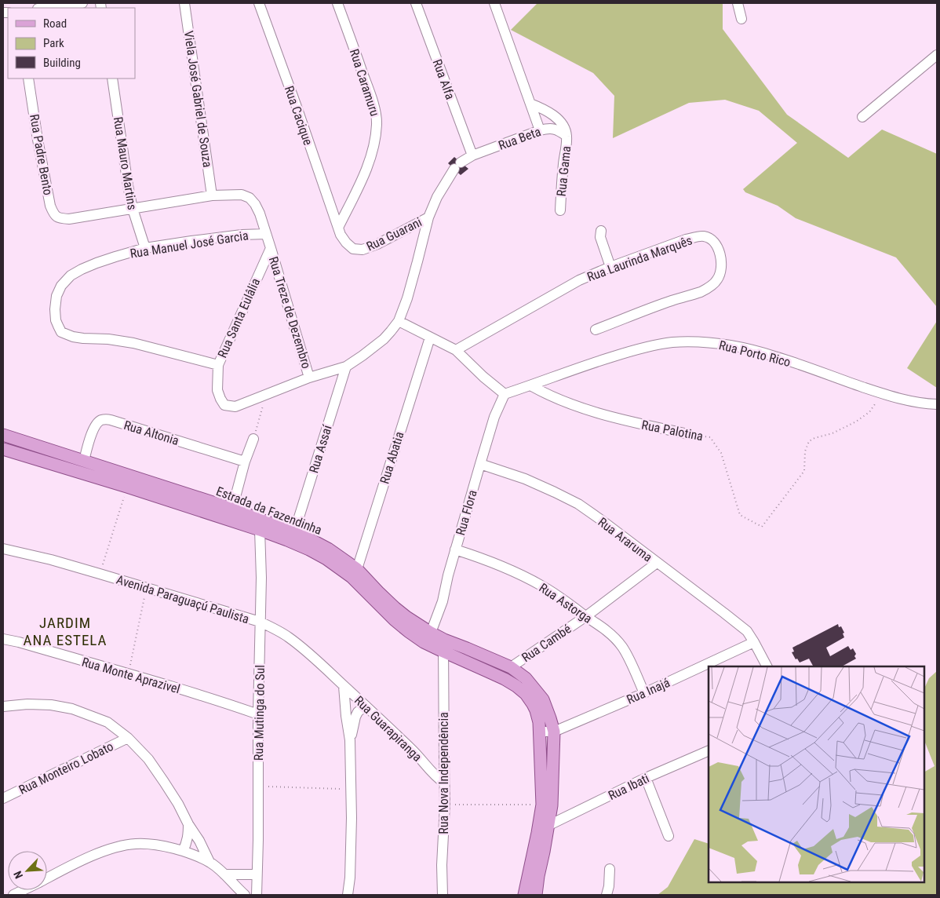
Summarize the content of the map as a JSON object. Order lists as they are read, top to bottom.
{
  "streets": {
    "main road": ["Estrada da Fazendinha"],
    "street": [
      "Rua Alfa",
      "Rua Caramuru",
      "Viela José Gabriel de Souza",
      "Rua Cacique",
      "Rua Beta",
      "Rua Padre Bento",
      "Rua Mauro Martins",
      "Rua Gama",
      "Rua Guarani",
      "Rua Manuel José Garcia",
      "Rua Laurinda Marquês",
      "Rua Treze de Dezembro",
      "Rua Santa Eulâlia",
      "Rua Porto Rico",
      "Rua Palotina",
      "Rua Altonia",
      "Rua Assaí",
      "Rua Abatia",
      "Rua Flora",
      "Rua Araruma",
      "Avenida Paraguaçú Paulista",
      "Rua Astorga",
      "Rua Cambé",
      "Rua Monte Aprazivel",
      "Rua Inajá",
      "Rua Mutinga do Sul",
      "Rua Guarapiranga",
      "Rua Monteiro Lobato",
      "Rua Nova Independência",
      "Rua Ibati"
    ]
  },
  "crossings": [
    ["Rua Alfa", "Rua Beta"],
    ["Rua Alfa", "Rua Guarani"],
    ["Rua Caramuru", "Rua Cacique"],
    ["Rua Caramuru", "Rua Guarani"],
    ["Rua Cacique", "Rua Guarani"],
    ["Rua Beta", "Rua Gama"],
    ["Rua Beta", "Rua Guarani"],
    ["Rua Padre Bento", "Rua Mauro Martins"],
    ["Rua Mauro Martins", "Rua Manuel José Garcia"],
    ["Rua Guarani", "Rua Santa Eulâlia"],
    ["Rua Manuel José Garcia", "Rua Santa Eulâlia"],
    ["Rua Treze de Dezembro", "Rua Santa Eulâlia"],
    ["Rua Santa Eulâlia", "Rua Assaí"],
    ["Rua Porto Rico", "Rua Palotina"],
    ["Rua Porto Rico", "Rua Flora"],
    ["Rua Altonia", "Estrada da Fazendinha"],
    ["Rua Assaí", "Estrada da Fazendinha"],
    ["Rua Abatia", "Estrada da Fazendinha"],
    ["Estrada da Fazendinha", "Rua Flora"],
    ["Estrada da Fazendinha", "Rua Cambé"],
    ["Estrada da Fazendinha", "Rua Inajá"],
    ["Estrada da Fazendinha", "Rua Mutinga do Sul"],
    ["Estrada da Fazendinha", "Rua Nova Independência"],
    ["Estrada da Fazendinha", "Rua Ibati"],
    ["Rua Flora", "Rua Araruma"],
    ["Rua Flora", "Rua Astorga"],
    ["Rua Araruma", "Rua Cambé"],
    ["Rua Araruma", "Rua Inajá"],
    ["Avenida Paraguaçú Paulista", "Rua Mutinga do Sul"],
    ["Avenida Paraguaçú Paulista", "Rua Guarapiranga"],
    ["Rua Astorga", "Rua Cambé"],
    ["Rua Astorga", "Rua Inajá"],
    ["Rua Monte Aprazivel", "Rua Mutinga do Sul"],
    ["Rua Guarapiranga", "Rua Nova Independência"]
  ],
  "districts": ["JARDIM ANA ESTELA"],
  "legend": ["Road", "Park", "Building"],
  "north": "bottom left"
}
